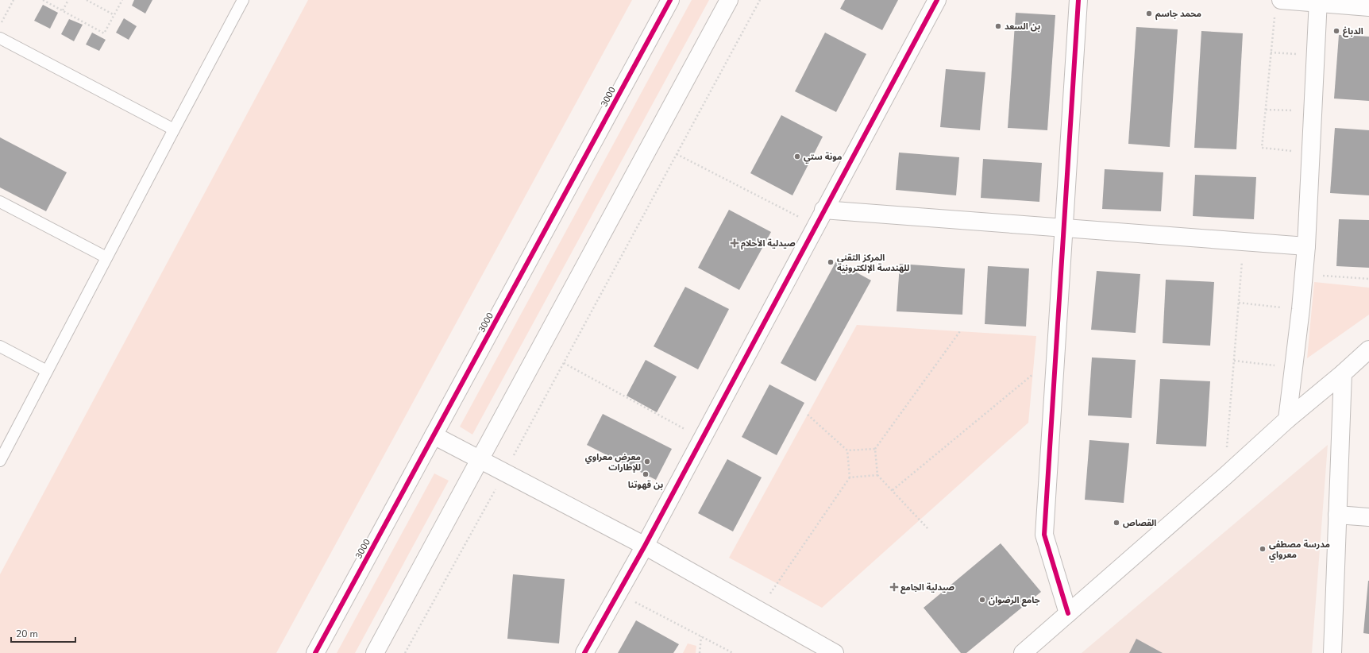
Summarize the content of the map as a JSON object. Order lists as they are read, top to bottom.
{
  "streets": {
    "street": ["3000"]
  },
  "places": {
    "other": [
      "محمد جاسم",
      "بن السعد",
      "الدباغ",
      "مونة ستي",
      "المركز التقني للهندسة الإلكترونية",
      "معرض معراوي للإطارات",
      "بن قهوتنا",
      "القصاص",
      "مدرسة مصطفى معرواي",
      "جامع الرضوان"
    ],
    "health": ["صيدلية الأحلام", "صيدلية الجامع"]
  },
  "scale_bar": "20 m"
}
